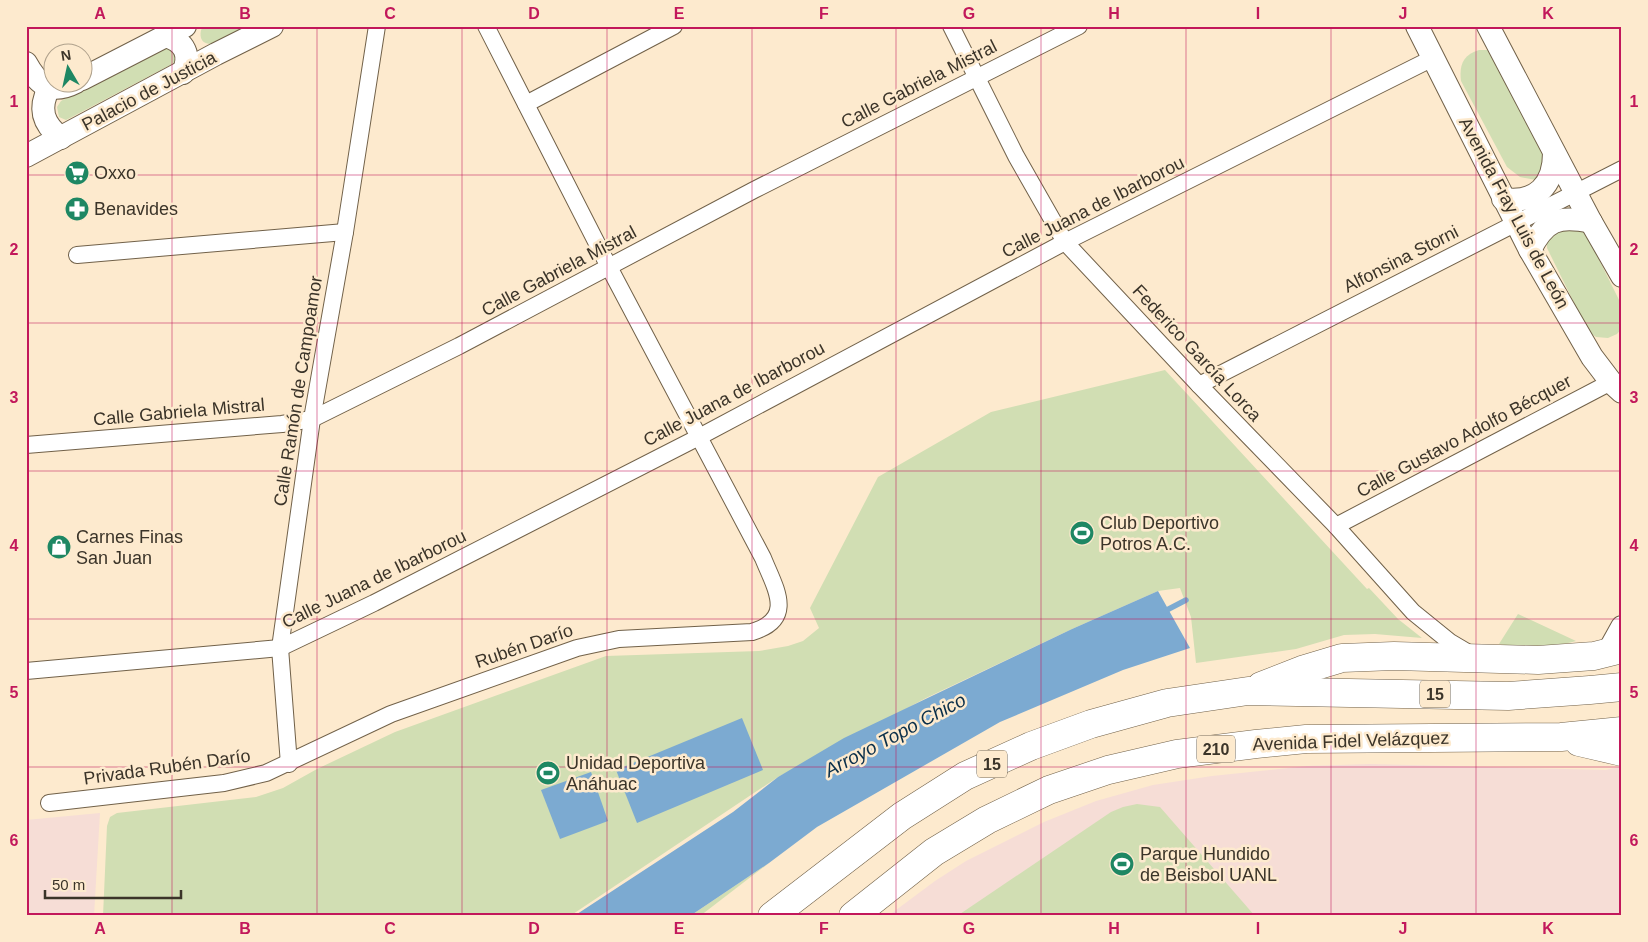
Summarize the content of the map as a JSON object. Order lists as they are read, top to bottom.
{
  "streets": {
    "highway": ["15", "Avenida Fidel Velázquez", "210"],
    "street": [
      "Calle Gabriela Mistral",
      "Palacio de Justicia",
      "Calle Juana de Ibarborou",
      "Avenida Fray Luis de León",
      "Alfonsina Storni",
      "Federico García Lorca",
      "Calle Ramón de Campoamor",
      "Calle Gustavo Adolfo Bécquer",
      "Rubén Darío",
      "Privada Rubén Darío"
    ]
  },
  "crossings": [
    ["Calle Gabriela Mistral", "Federico García Lorca"],
    ["Calle Gabriela Mistral", "Calle Ramón de Campoamor"],
    ["Calle Juana de Ibarborou", "Avenida Fray Luis de León"],
    ["Calle Juana de Ibarborou", "Federico García Lorca"],
    ["Calle Juana de Ibarborou", "Calle Ramón de Campoamor"],
    ["Calle Juana de Ibarborou", "Rubén Darío"],
    ["Avenida Fray Luis de León", "Alfonsina Storni"],
    ["Avenida Fray Luis de León", "Calle Gustavo Adolfo Bécquer"],
    ["Alfonsina Storni", "Federico García Lorca"],
    ["Federico García Lorca", "Calle Gustavo Adolfo Bécquer"],
    ["Calle Ramón de Campoamor", "Rubén Darío"],
    ["Calle Ramón de Campoamor", "Privada Rubén Darío"],
    ["Rubén Darío", "Privada Rubén Darío"]
  ],
  "water": ["Arroyo Topo Chico"],
  "places": {
    "supermarket": ["Oxxo"],
    "pharmacy": ["Benavides"],
    "sports": ["Club Deportivo Potros A.C.", "Unidad Deportiva Anáhuac", "Parque Hundido de Beisbol UANL"],
    "shop": ["Carnes Finas San Juan"]
  },
  "scale_bar": "50 m",
  "north": "top",
  "grid": {
    "columns": [
      "A",
      "B",
      "C",
      "D",
      "E",
      "F",
      "G",
      "H",
      "I",
      "J",
      "K"
    ],
    "rows": [
      "1",
      "2",
      "3",
      "4",
      "5",
      "6"
    ]
  }
}
